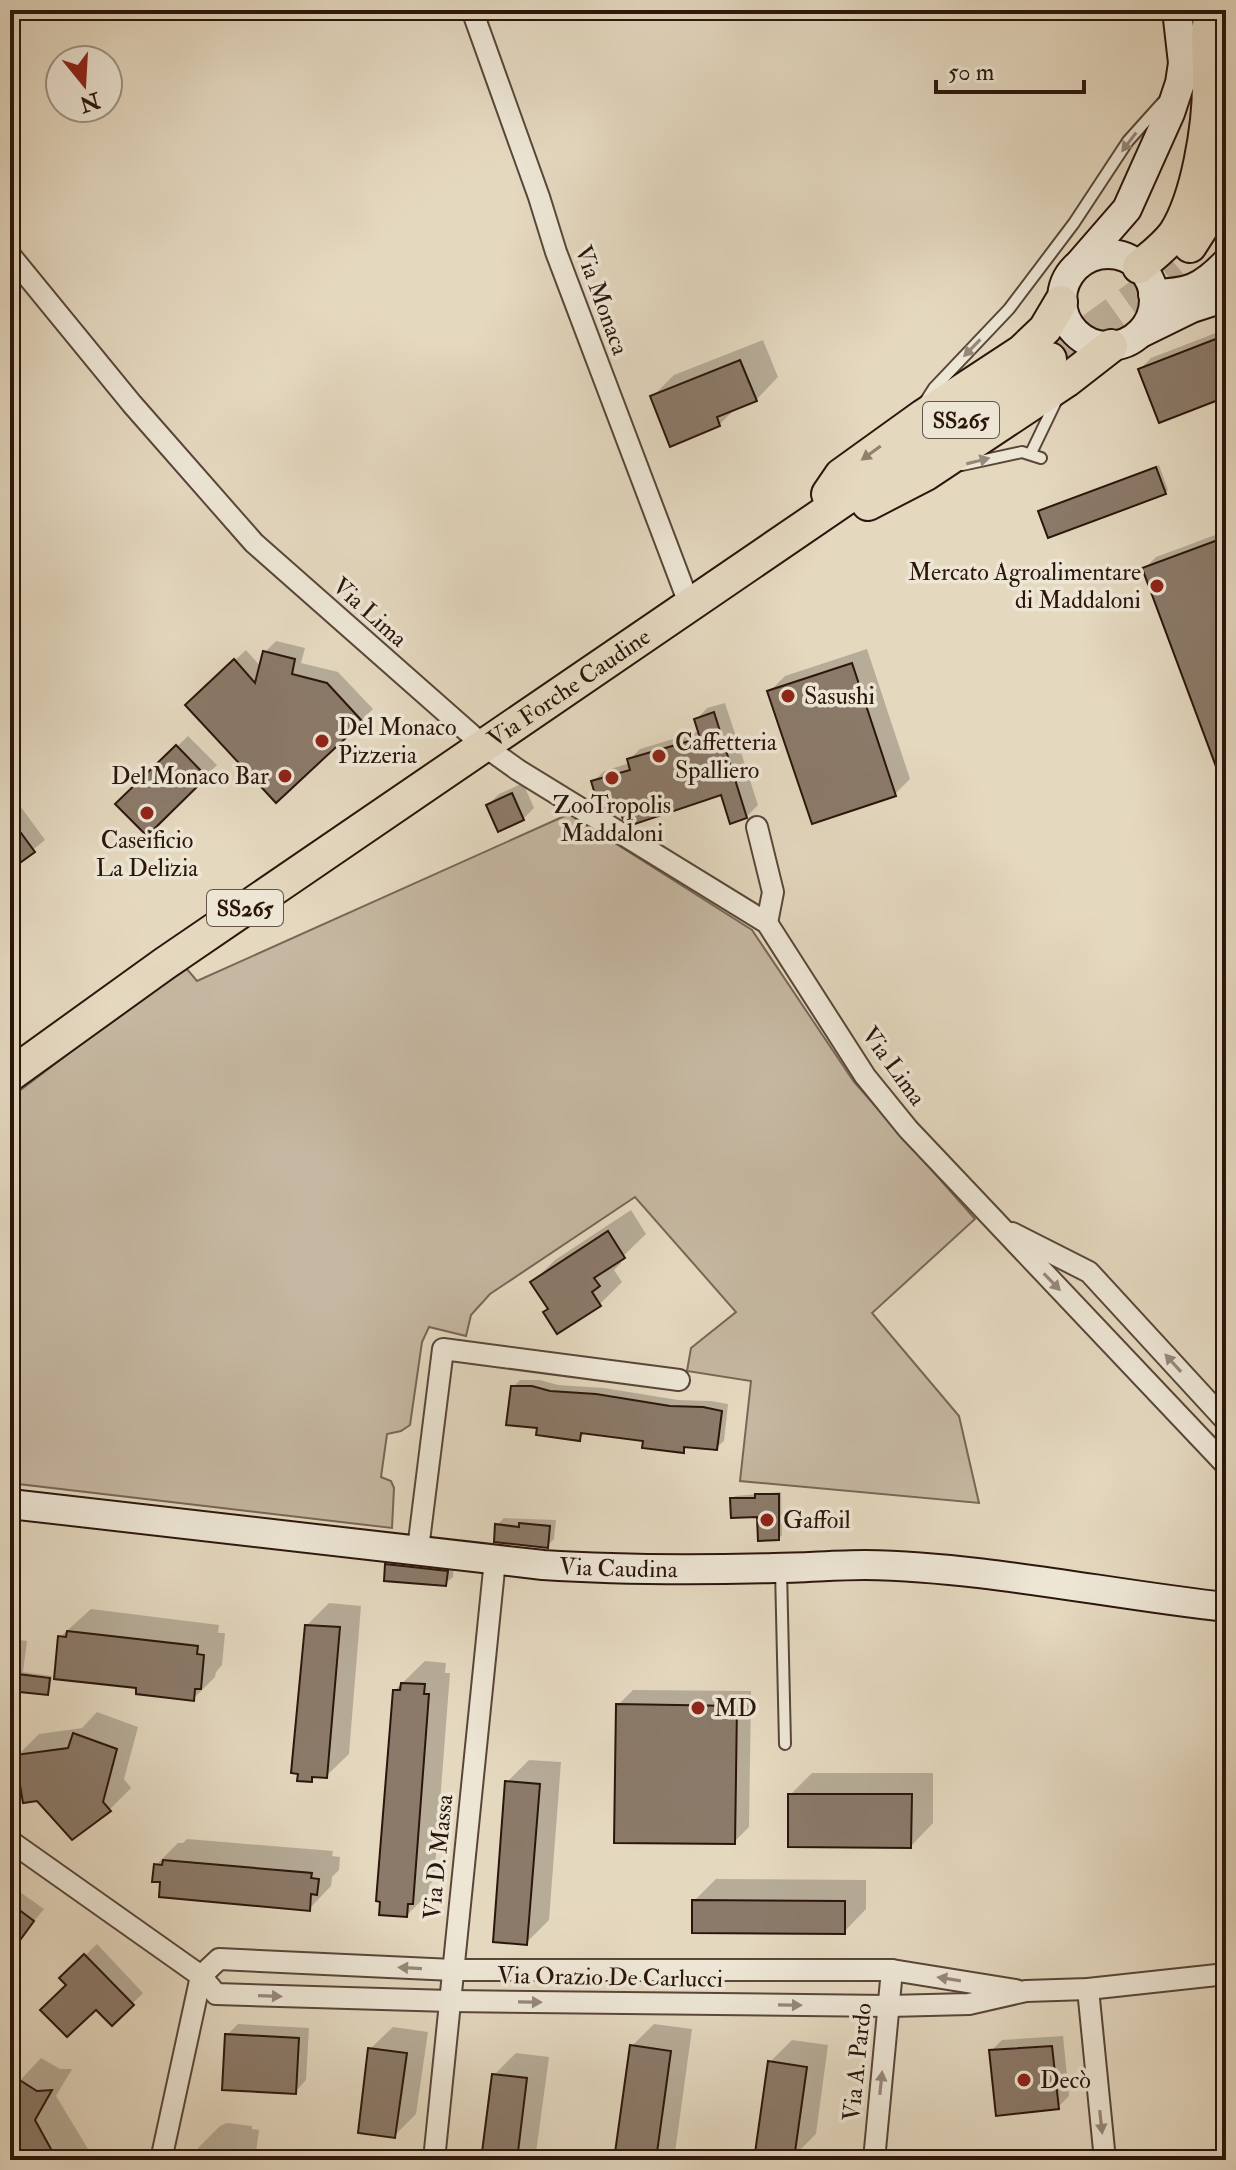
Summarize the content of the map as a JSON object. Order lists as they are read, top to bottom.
{
  "streets": {
    "main road": ["SS265", "Via Forche Caudine", "Via Caudina"],
    "street": [
      "Via Monaca",
      "Via Lima",
      "Via D. Massa",
      "Via Orazio De Carlucci",
      "Via A. Pardo"
    ]
  },
  "crossings": [
    ["Via Monaca", "Via Forche Caudine"],
    ["Via Lima", "Via Forche Caudine"],
    ["Via Caudina", "Via D. Massa"],
    ["Via D. Massa", "Via Orazio De Carlucci"],
    ["Via Orazio De Carlucci", "Via A. Pardo"]
  ],
  "one_way": ["Via A. Pardo"],
  "places": [
    "Mercato Agroalimentare di Maddaloni",
    "Sasushi",
    "Del Monaco Pizzeria",
    "Caffetteria Spalliero",
    "Del Monaco Bar",
    "ZooTropolis Maddaloni",
    "Caseificio La Delizia",
    "Gaffoil",
    "MD",
    "Decò"
  ],
  "scale_bar": "50 m",
  "north": "bottom"
}
